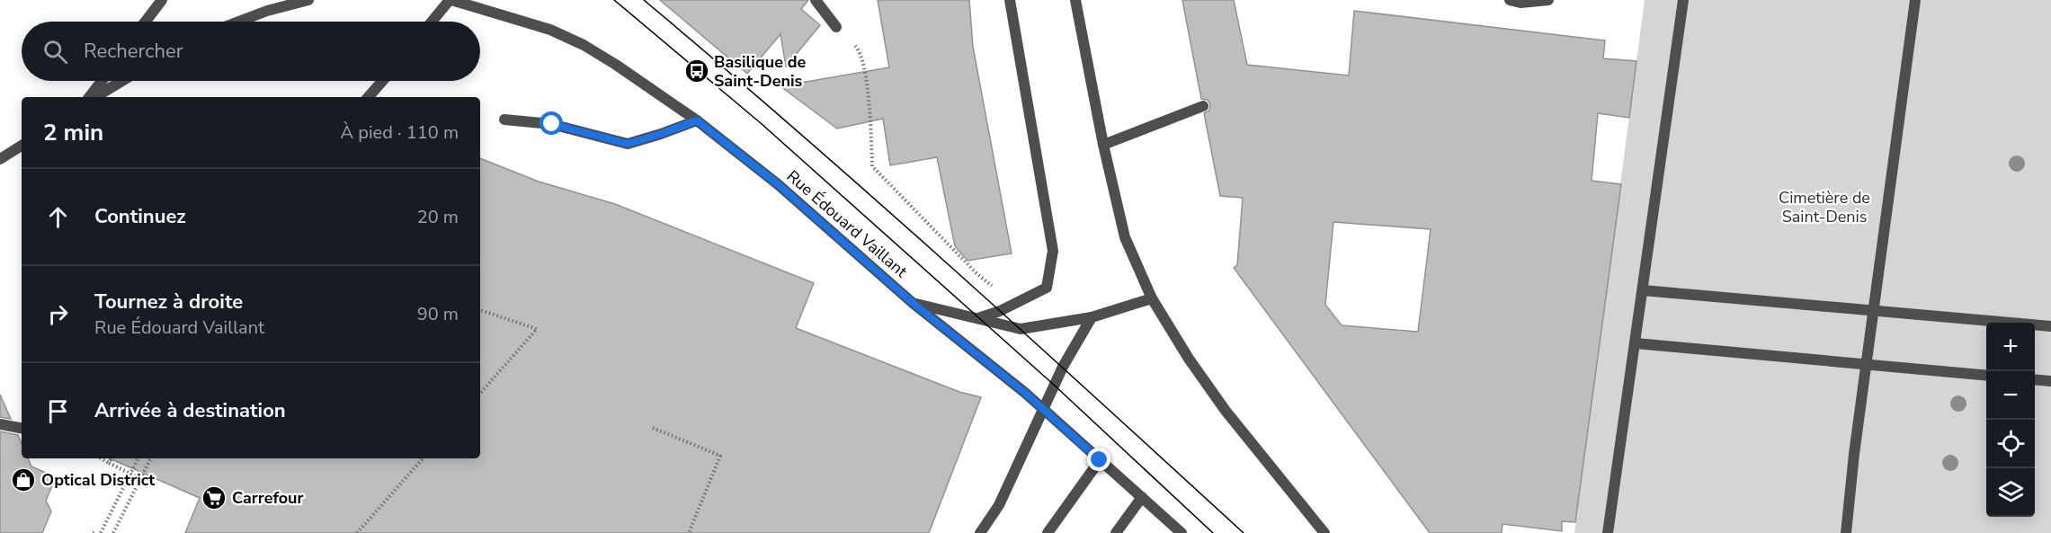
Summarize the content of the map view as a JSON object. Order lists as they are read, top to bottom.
{
  "streets": {
    "street": ["Rue Édouard Vaillant"]
  },
  "parks": ["Cimetière de Saint-Denis"],
  "places": {
    "bus stop": ["Basilique de Saint-Denis"],
    "shop": ["Optical District"],
    "supermarket": ["Carrefour"]
  },
  "page": {
    "search": "Rechercher",
    "heading": ["2 min", "À pied · 110 m"],
    "list": [
      ["Continuez", "20 m"],
      ["Tournez à droite", "Rue Édouard Vaillant", "90 m"],
      "Arrivée à destination"
    ],
    "map_buttons": ["+", "−"]
  }
}
